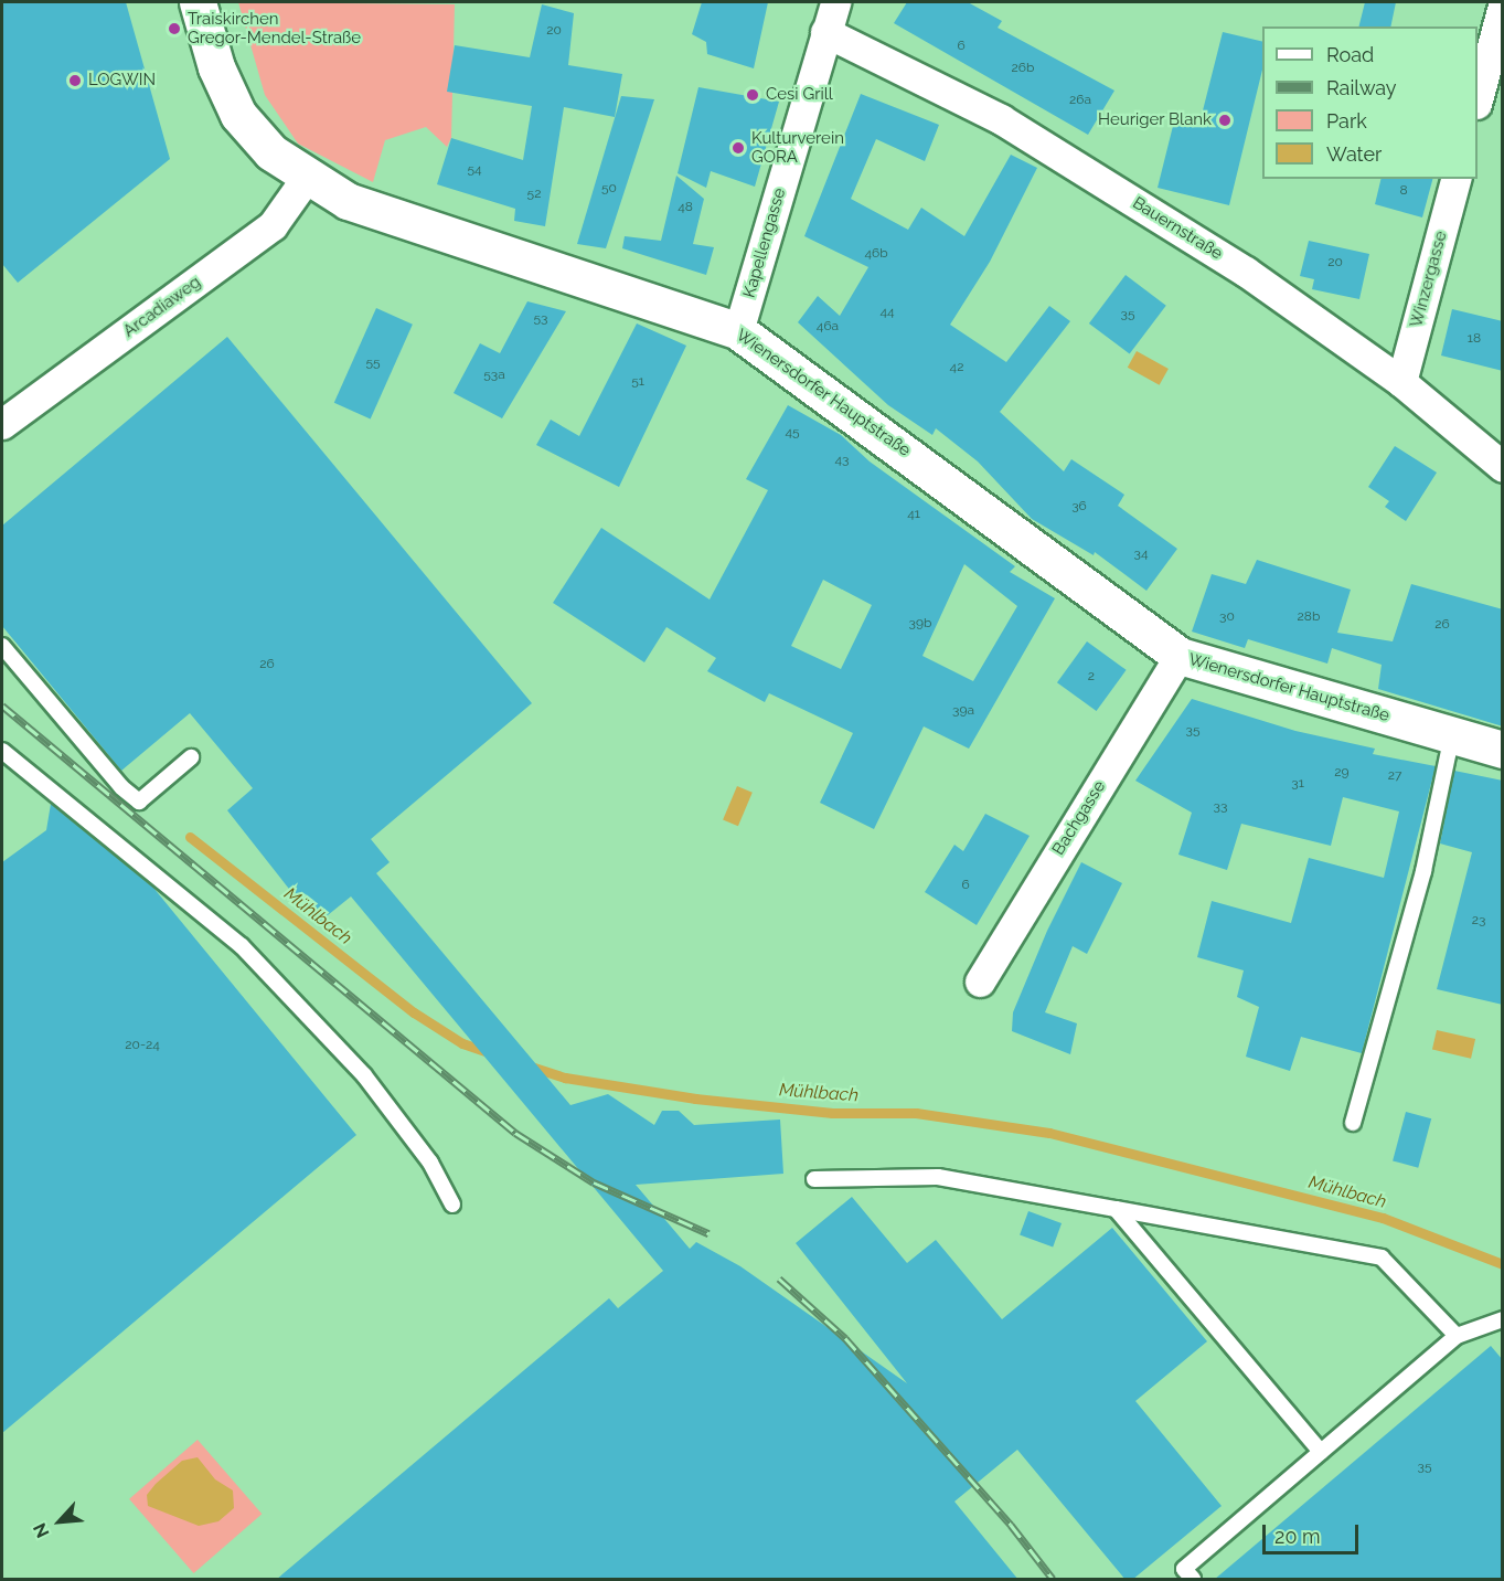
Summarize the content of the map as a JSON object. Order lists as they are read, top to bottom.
{
  "streets": {
    "street": [
      "Bauernstraße",
      "Kapellengasse",
      "Winzergasse",
      "Arcadiaweg",
      "Wienersdorfer Hauptstraße",
      "Bachgasse"
    ]
  },
  "crossings": [
    ["Bauernstraße", "Kapellengasse"],
    ["Bauernstraße", "Winzergasse"],
    ["Kapellengasse", "Wienersdorfer Hauptstraße"],
    ["Arcadiaweg", "Wienersdorfer Hauptstraße"],
    ["Wienersdorfer Hauptstraße", "Bachgasse"]
  ],
  "water": ["Mühlbach"],
  "places": [
    "Traiskirchen Gregor-Mendel-Straße",
    "LOGWIN",
    "Cesi Grill",
    "Heuriger Blank",
    "Kulturverein GORA"
  ],
  "house_numbers": [
    "20",
    "6",
    "26b",
    "26a",
    "54",
    "50",
    "8",
    "52",
    "48",
    "46b",
    "20",
    "44",
    "35",
    "53",
    "46a",
    "18",
    "55",
    "42",
    "53a",
    "51",
    "45",
    "43",
    "36",
    "41",
    "34",
    "30",
    "28b",
    "39b",
    "26",
    "26",
    "2",
    "39a",
    "35",
    "29",
    "27",
    "31",
    "33",
    "6",
    "23",
    "20-24",
    "35"
  ],
  "legend": [
    "Road",
    "Railway",
    "Park",
    "Water"
  ],
  "scale_bar": "20 m",
  "north": "bottom left"
}
